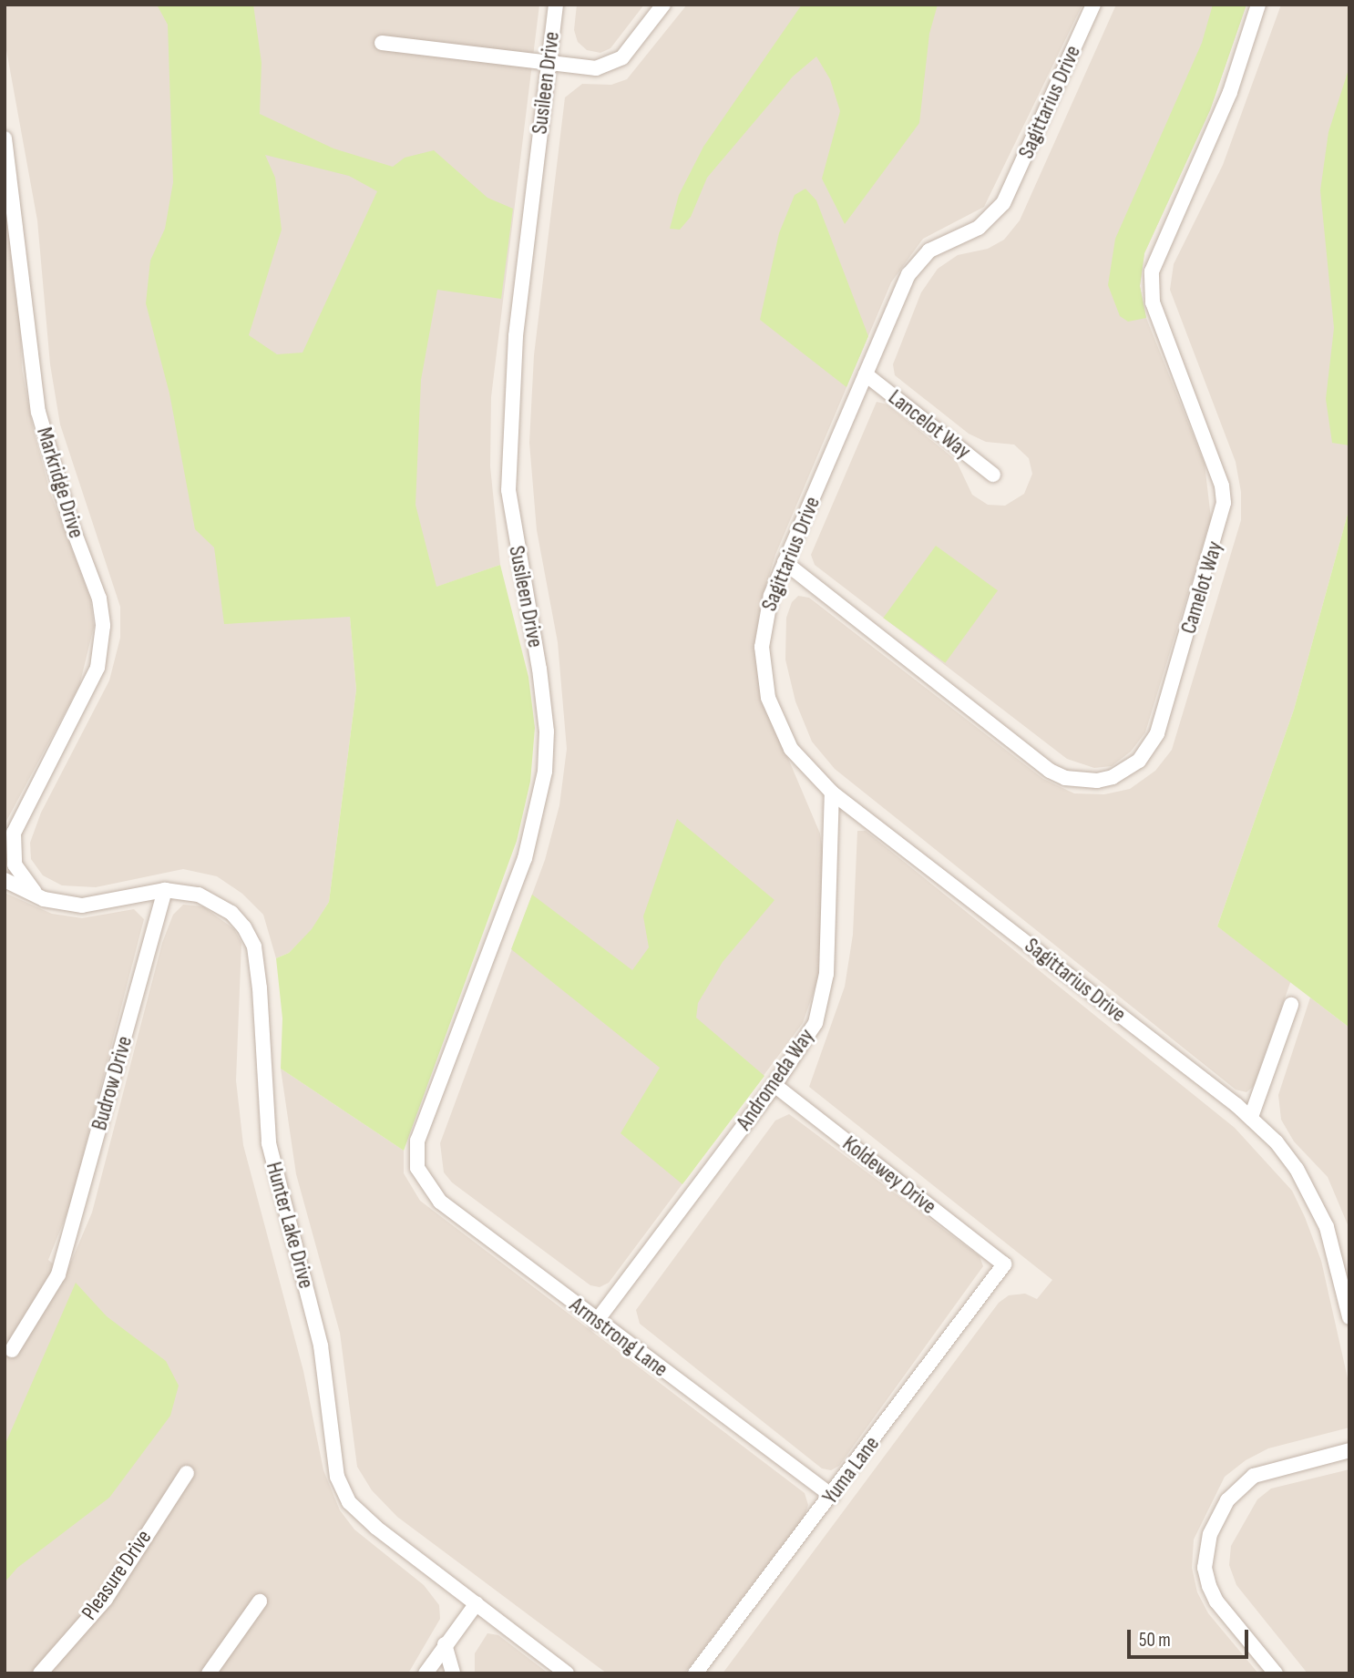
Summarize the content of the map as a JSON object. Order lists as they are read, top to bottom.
{
  "streets": {
    "street": [
      "Susileen Drive",
      "Sagittarius Drive",
      "Lancelot Way",
      "Markridge Drive",
      "Camelot Way",
      "Andromeda Way",
      "Budrow Drive",
      "Koldewey Drive",
      "Hunter Lake Drive",
      "Armstrong Lane",
      "Yuma Lane",
      "Pleasure Drive"
    ]
  },
  "crossings": [
    ["Susileen Drive", "Armstrong Lane"],
    ["Sagittarius Drive", "Lancelot Way"],
    ["Sagittarius Drive", "Camelot Way"],
    ["Sagittarius Drive", "Andromeda Way"],
    ["Markridge Drive", "Hunter Lake Drive"],
    ["Andromeda Way", "Koldewey Drive"],
    ["Andromeda Way", "Armstrong Lane"],
    ["Budrow Drive", "Hunter Lake Drive"],
    ["Koldewey Drive", "Yuma Lane"],
    ["Armstrong Lane", "Yuma Lane"]
  ],
  "scale_bar": "50 m"
}
